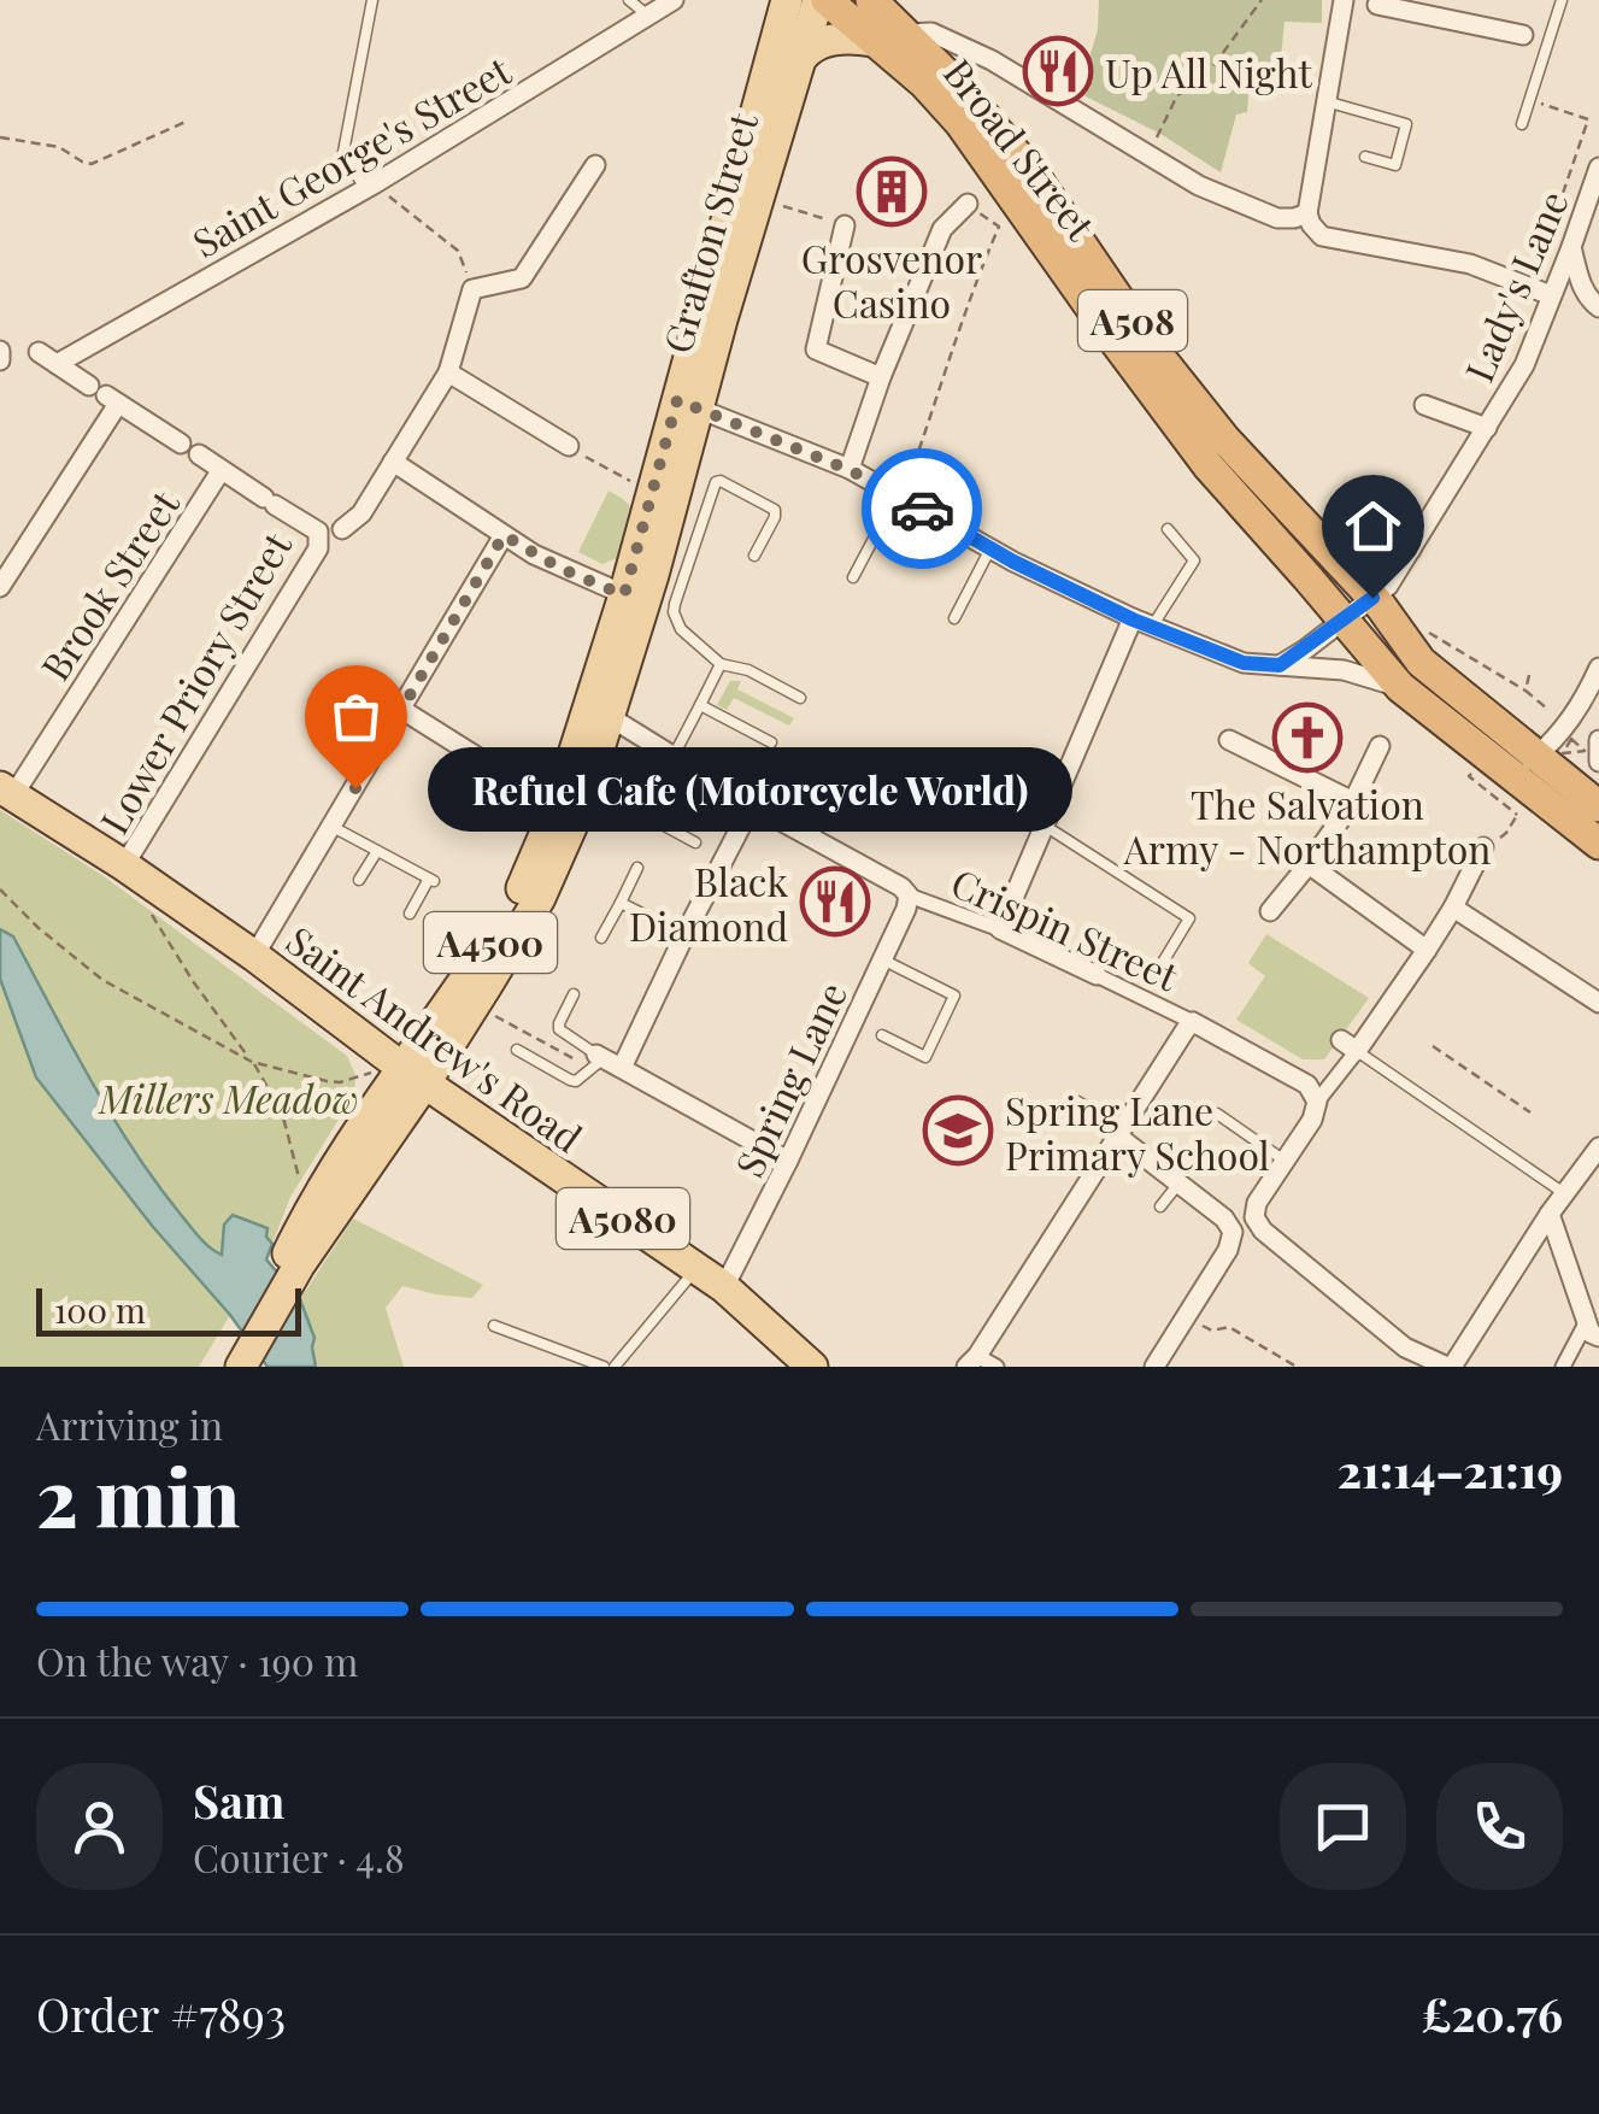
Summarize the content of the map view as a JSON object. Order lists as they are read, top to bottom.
{
  "streets": {
    "highway": ["Broad Street", "A508"],
    "main road": [
      "Grafton Street",
      "A4500",
      "Saint Andrew's Road",
      "A5080"
    ],
    "street": [
      "Saint George's Street",
      "Lady's Lane",
      "Brook Street",
      "Lower Priory Street",
      "Crispin Street",
      "Spring Lane"
    ]
  },
  "crossings": [
    ["Broad Street", "Grafton Street"],
    ["Broad Street", "Lady's Lane"],
    ["Broad Street", "A508"],
    ["Grafton Street", "A508"],
    ["Grafton Street", "A4500"],
    ["Grafton Street", "Saint Andrew's Road"],
    ["Lady's Lane", "A508"],
    ["Brook Street", "Lower Priory Street"],
    ["Brook Street", "Saint Andrew's Road"],
    ["Lower Priory Street", "Saint Andrew's Road"],
    ["Crispin Street", "Spring Lane"],
    ["A4500", "Saint Andrew's Road"],
    ["Saint Andrew's Road", "Spring Lane"]
  ],
  "parks": ["Millers Meadow"],
  "places": {
    "restaurant": ["Up All Night", "Black Diamond"],
    "building": ["Grosvenor Casino"],
    "church": ["The Salvation Army - Northampton"],
    "other": ["Refuel Cafe (Motorcycle World)"],
    "school or university": ["Spring Lane Primary School"]
  },
  "scale_bar": "100 m",
  "page": {
    "bubble": "Refuel Cafe (Motorcycle World)",
    "scale": "100 m",
    "heading": ["2 min", "Arriving in", "21:14–21:19"],
    "panel": [
      "Sam",
      "Courier · 4.8",
      "Order #7893",
      "£20.76"
    ],
    "bar": "On the way · 190 m"
  }
}
